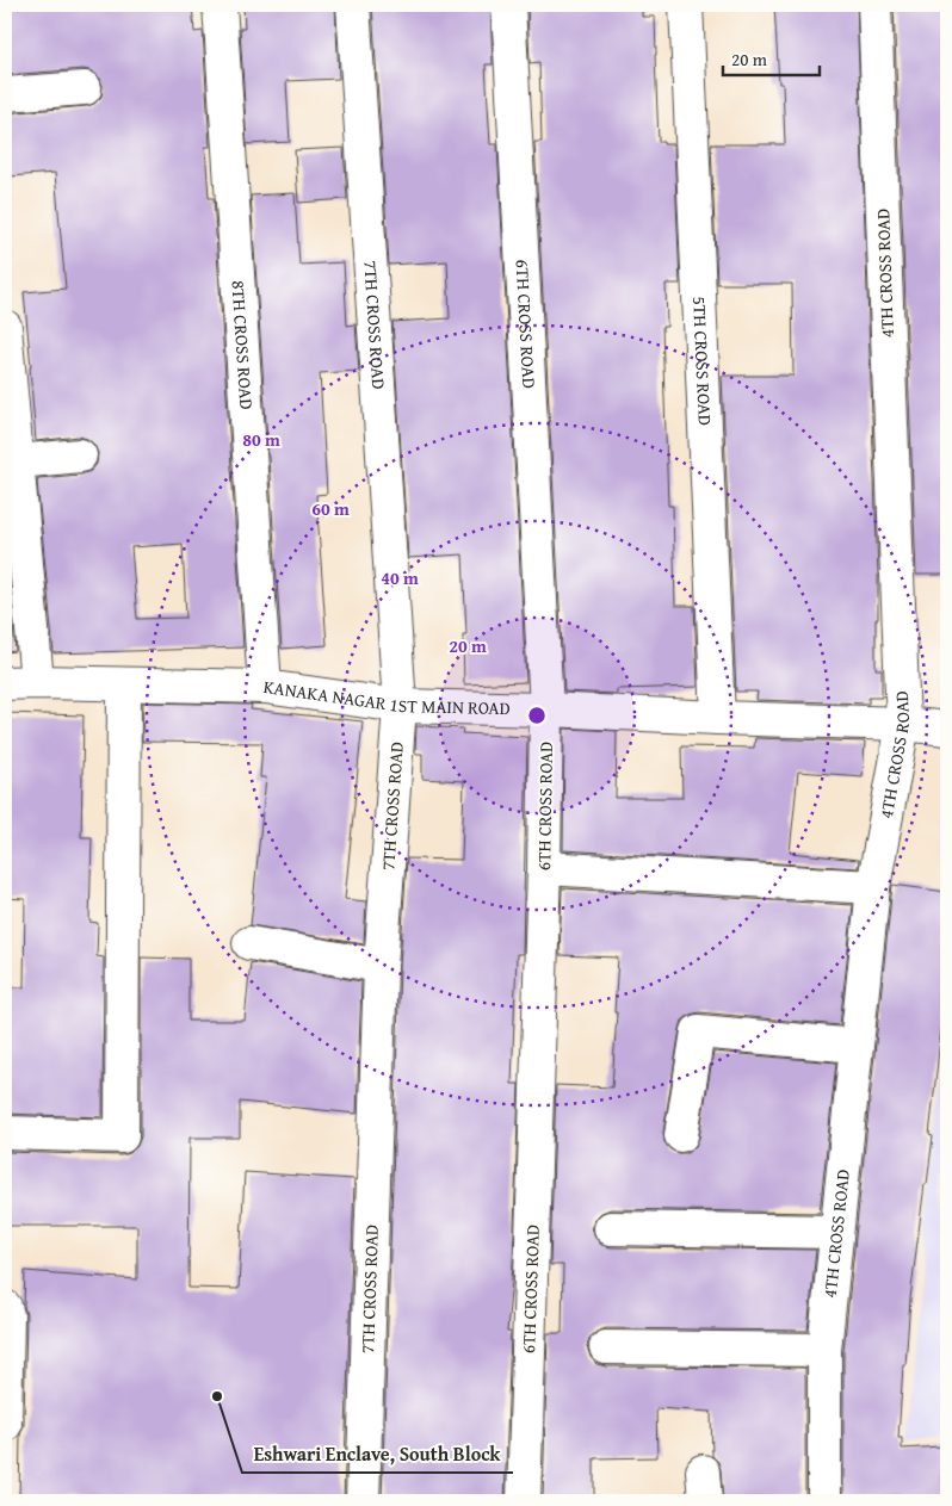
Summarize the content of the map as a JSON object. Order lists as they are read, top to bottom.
{
  "streets": {
    "street": [
      "4TH CROSS ROAD",
      "7TH CROSS ROAD",
      "6TH CROSS ROAD",
      "8TH CROSS ROAD",
      "5TH CROSS ROAD",
      "KANAKA NAGAR 1ST MAIN ROAD"
    ]
  },
  "crossings": [
    ["4TH CROSS ROAD", "KANAKA NAGAR 1ST MAIN ROAD"],
    ["7TH CROSS ROAD", "KANAKA NAGAR 1ST MAIN ROAD"],
    ["6TH CROSS ROAD", "KANAKA NAGAR 1ST MAIN ROAD"],
    ["8TH CROSS ROAD", "KANAKA NAGAR 1ST MAIN ROAD"],
    ["5TH CROSS ROAD", "KANAKA NAGAR 1ST MAIN ROAD"]
  ],
  "places": ["Eshwari Enclave, South Block"],
  "scale_bar": "20 m",
  "rings": [
    "80 m",
    "60 m",
    "40 m",
    "20 m"
  ]
}
